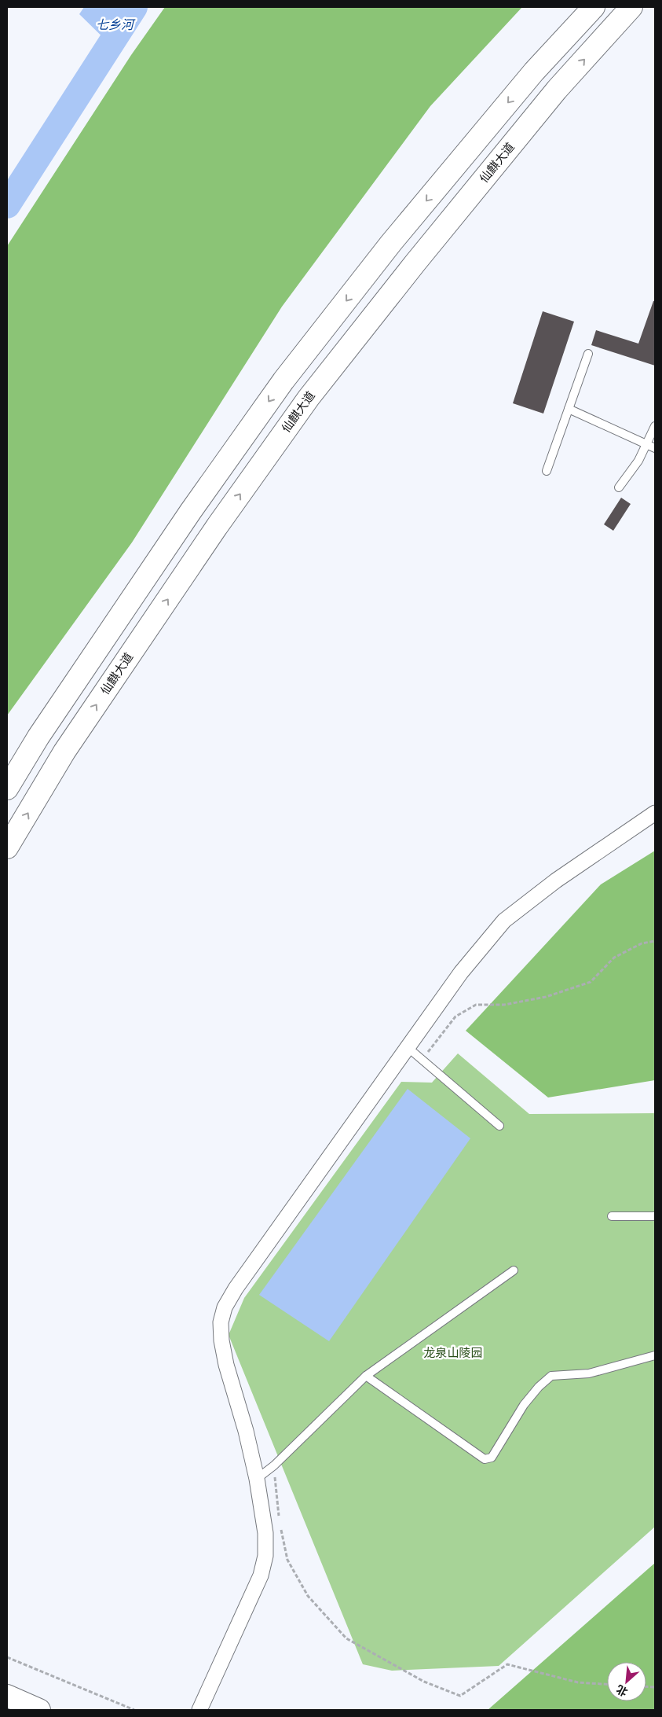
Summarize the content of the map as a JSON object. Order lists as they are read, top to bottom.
{
  "streets": {
    "main road": ["仙麒大道"]
  },
  "water": ["七乡河"],
  "parks": ["龙泉山陵园"],
  "north": "bottom left"
}
